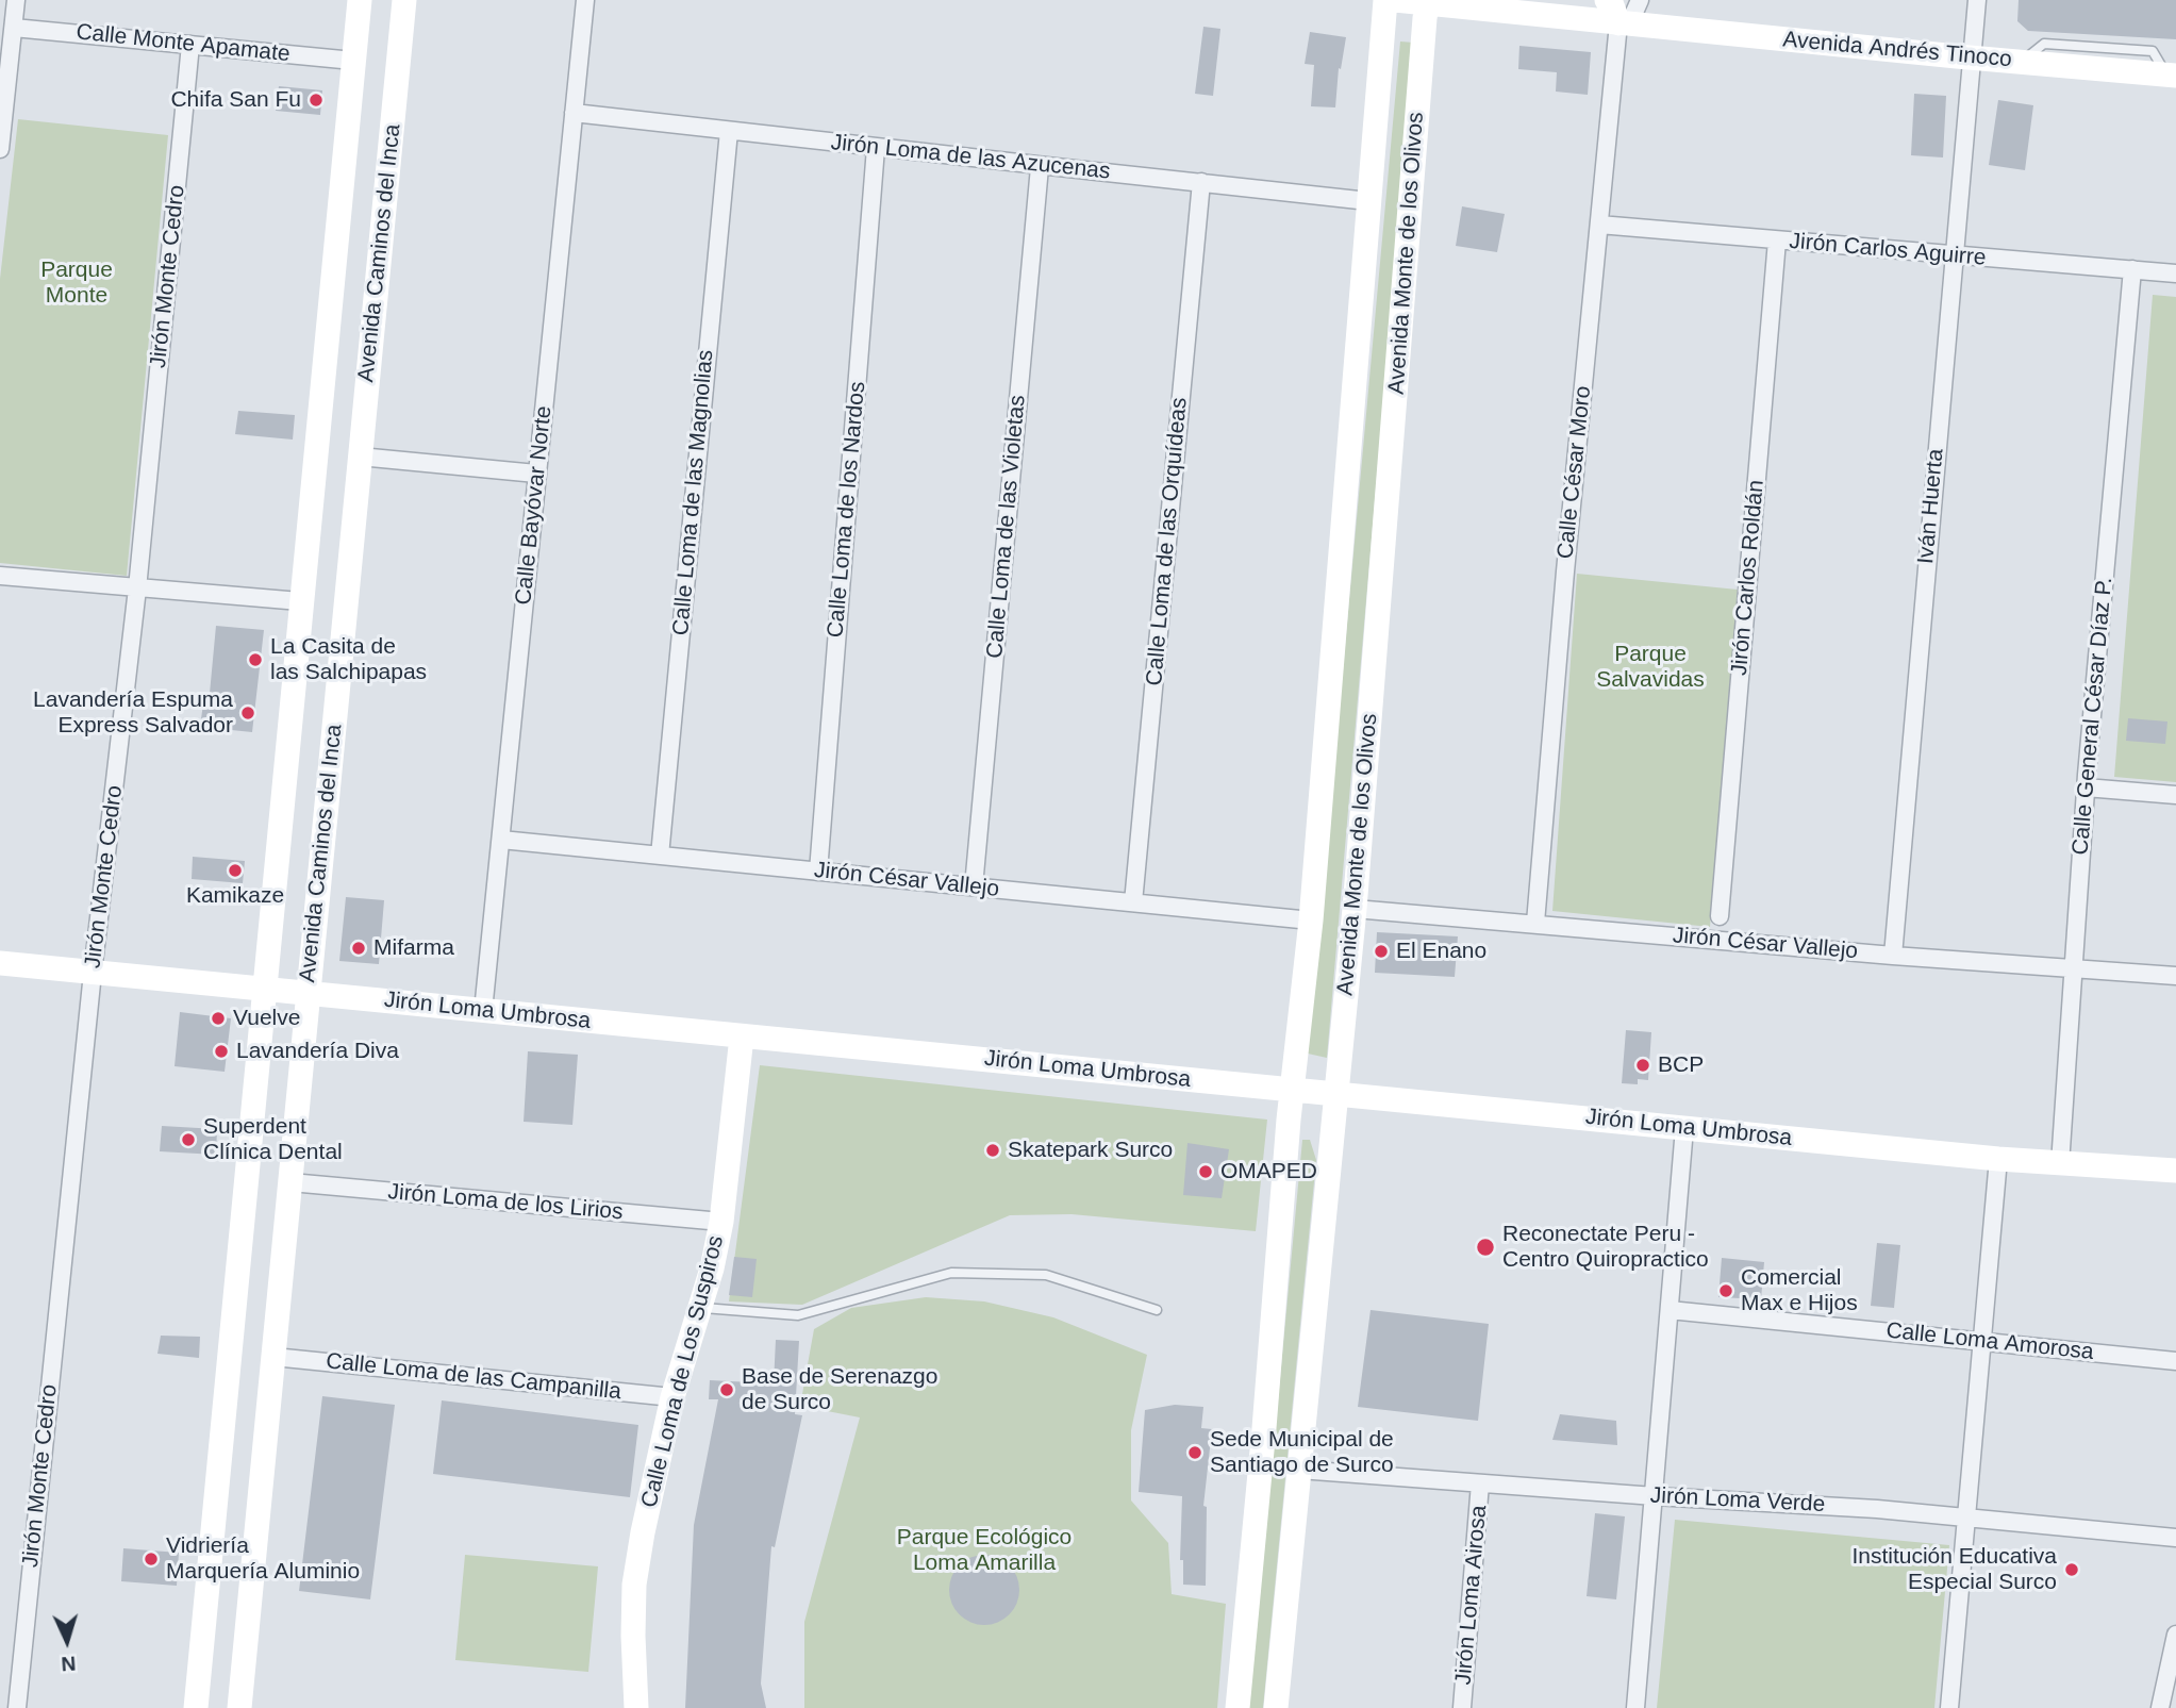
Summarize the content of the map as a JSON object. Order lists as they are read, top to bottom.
{
  "streets": {
    "street": [
      "Calle Monte Apamate",
      "Avenida Andrés Tinoco",
      "Jirón Loma de las Azucenas",
      "Jirón Carlos Aguirre",
      "Avenida Caminos del Inca",
      "Avenida Monte de los Olivos",
      "Jirón Monte Cedro",
      "Calle César Moro",
      "Calle Loma de las Magnolias",
      "Calle Bayóvar Norte",
      "Iván Huerta",
      "Calle Loma de los Nardos",
      "Calle Loma de las Violetas",
      "Calle Loma de las Orquídeas",
      "Jirón Carlos Roldán",
      "Calle General César Díaz P.",
      "Jirón César Vallejo",
      "Jirón Loma Umbrosa",
      "Jirón Loma de los Lirios",
      "Calle Loma Amorosa",
      "Calle Loma de Los Suspiros",
      "Calle Loma de las Campanilla",
      "Jirón Loma Verde",
      "Jirón Loma Airosa"
    ]
  },
  "crossings": [
    ["Calle Monte Apamate", "Avenida Caminos del Inca"],
    ["Calle Monte Apamate", "Jirón Monte Cedro"],
    ["Avenida Andrés Tinoco", "Avenida Monte de los Olivos"],
    ["Avenida Andrés Tinoco", "Calle César Moro"],
    ["Avenida Andrés Tinoco", "Iván Huerta"],
    ["Jirón Loma de las Azucenas", "Avenida Monte de los Olivos"],
    ["Jirón Loma de las Azucenas", "Calle Loma de las Magnolias"],
    ["Jirón Loma de las Azucenas", "Calle Bayóvar Norte"],
    ["Jirón Loma de las Azucenas", "Calle Loma de los Nardos"],
    ["Jirón Loma de las Azucenas", "Calle Loma de las Violetas"],
    ["Jirón Loma de las Azucenas", "Calle Loma de las Orquídeas"],
    ["Jirón Carlos Aguirre", "Calle César Moro"],
    ["Jirón Carlos Aguirre", "Iván Huerta"],
    ["Jirón Carlos Aguirre", "Jirón Carlos Roldán"],
    ["Jirón Carlos Aguirre", "Calle General César Díaz P."],
    ["Avenida Caminos del Inca", "Jirón Loma Umbrosa"],
    ["Avenida Caminos del Inca", "Jirón Loma de los Lirios"],
    ["Avenida Caminos del Inca", "Calle Loma de las Campanilla"],
    ["Avenida Monte de los Olivos", "Jirón César Vallejo"],
    ["Avenida Monte de los Olivos", "Jirón Loma Umbrosa"],
    ["Avenida Monte de los Olivos", "Jirón Loma Verde"],
    ["Jirón Monte Cedro", "Jirón Loma Umbrosa"],
    ["Calle César Moro", "Jirón César Vallejo"],
    ["Calle Loma de las Magnolias", "Jirón César Vallejo"],
    ["Calle Bayóvar Norte", "Jirón César Vallejo"],
    ["Calle Bayóvar Norte", "Jirón Loma Umbrosa"],
    ["Iván Huerta", "Jirón César Vallejo"],
    ["Calle Loma de los Nardos", "Jirón César Vallejo"],
    ["Calle Loma de las Violetas", "Jirón César Vallejo"],
    ["Calle Loma de las Orquídeas", "Jirón César Vallejo"],
    ["Calle General César Díaz P.", "Jirón César Vallejo"],
    ["Calle General César Díaz P.", "Jirón Loma Umbrosa"],
    ["Jirón Loma Umbrosa", "Calle Loma de Los Suspiros"],
    ["Jirón Loma de los Lirios", "Calle Loma de Los Suspiros"],
    ["Calle Loma de Los Suspiros", "Calle Loma de las Campanilla"],
    ["Jirón Loma Verde", "Jirón Loma Airosa"]
  ],
  "parks": ["Parque Monte", "Parque Salvavidas", "Parque Ecológico Loma Amarilla"],
  "places": [
    "Chifa San Fu",
    "La Casita de las Salchipapas",
    "Lavandería Espuma Express Salvador",
    "Kamikaze",
    "Mifarma",
    "El Enano",
    "Vuelve",
    "Lavandería Diva",
    "BCP",
    "Superdent Clínica Dental",
    "Skatepark Surco",
    "OMAPED",
    "Reconectate Peru - Centro Quiropractico",
    "Comercial Max e Hijos",
    "Base de Serenazgo de Surco",
    "Sede Municipal de Santiago de Surco",
    "Vidriería Marquería Aluminio",
    "Institución Educativa Especial Surco"
  ],
  "north": "bottom"
}
